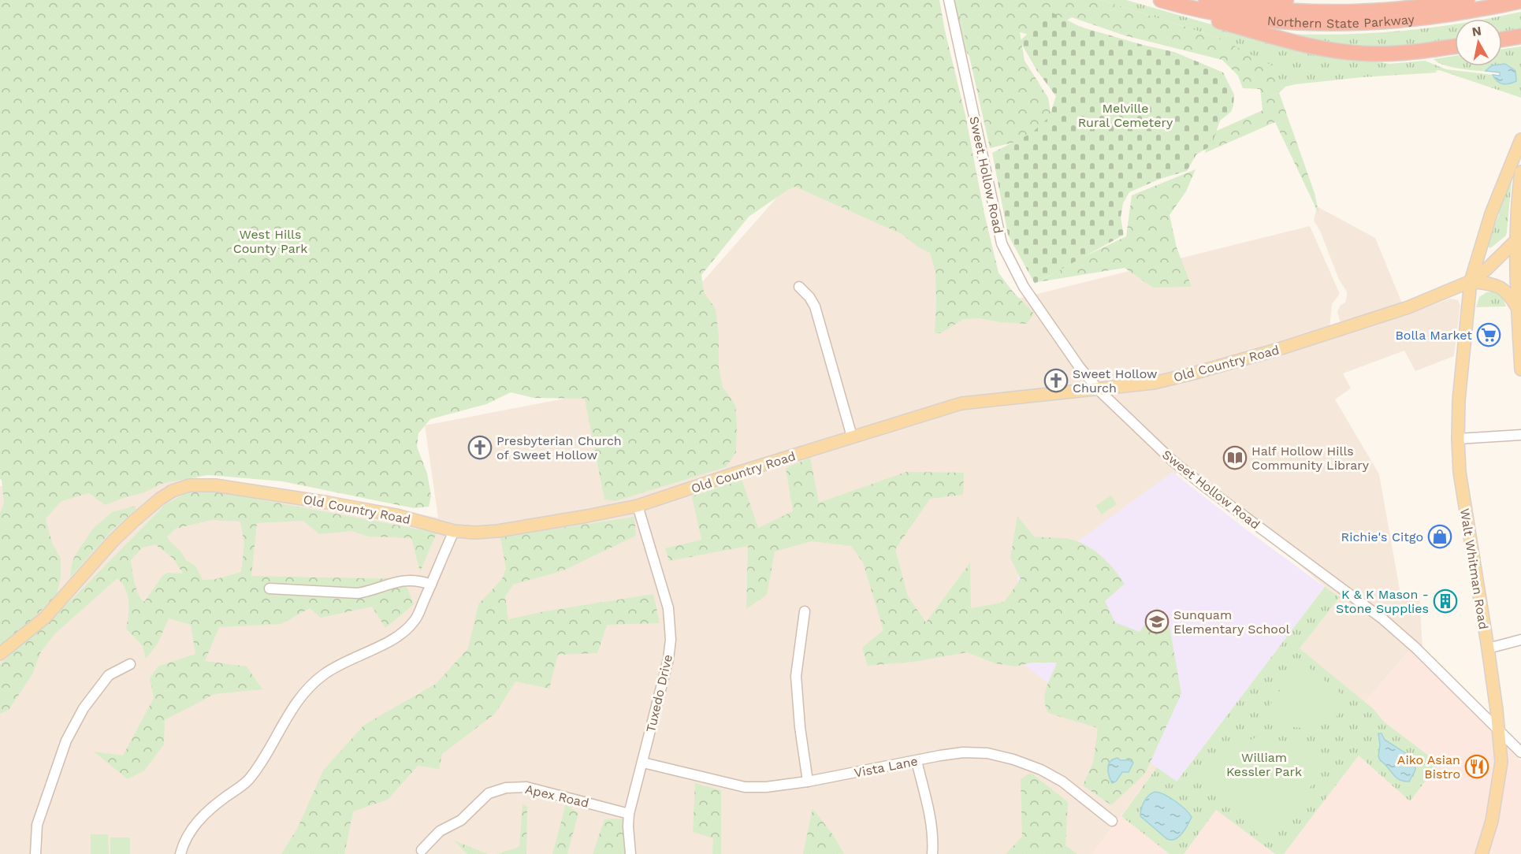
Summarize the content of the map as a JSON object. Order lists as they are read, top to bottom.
{
  "streets": {
    "highway": ["Northern State Parkway"],
    "main road": ["Old Country Road", "Walt Whitman Road"],
    "street": [
      "Sweet Hollow Road",
      "Tuxedo Drive",
      "Vista Lane",
      "Apex Road"
    ]
  },
  "crossings": [
    ["Sweet Hollow Road", "Old Country Road"],
    ["Sweet Hollow Road", "Walt Whitman Road"],
    ["Old Country Road", "Walt Whitman Road"],
    ["Old Country Road", "Tuxedo Drive"],
    ["Tuxedo Drive", "Vista Lane"],
    ["Tuxedo Drive", "Apex Road"]
  ],
  "parks": ["Melville Rural Cemetery", "West Hills County Park", "William Kessler Park"],
  "places": {
    "supermarket": ["Bolla Market"],
    "church": ["Sweet Hollow Church", "Presbyterian Church of Sweet Hollow"],
    "library": ["Half Hollow Hills Community Library"],
    "shop": ["Richie's Citgo"],
    "building": ["K & K Mason - Stone Supplies"],
    "school or university": ["Sunquam Elementary School"],
    "restaurant": ["Aiko Asian Bistro"]
  },
  "north": "top"
}
